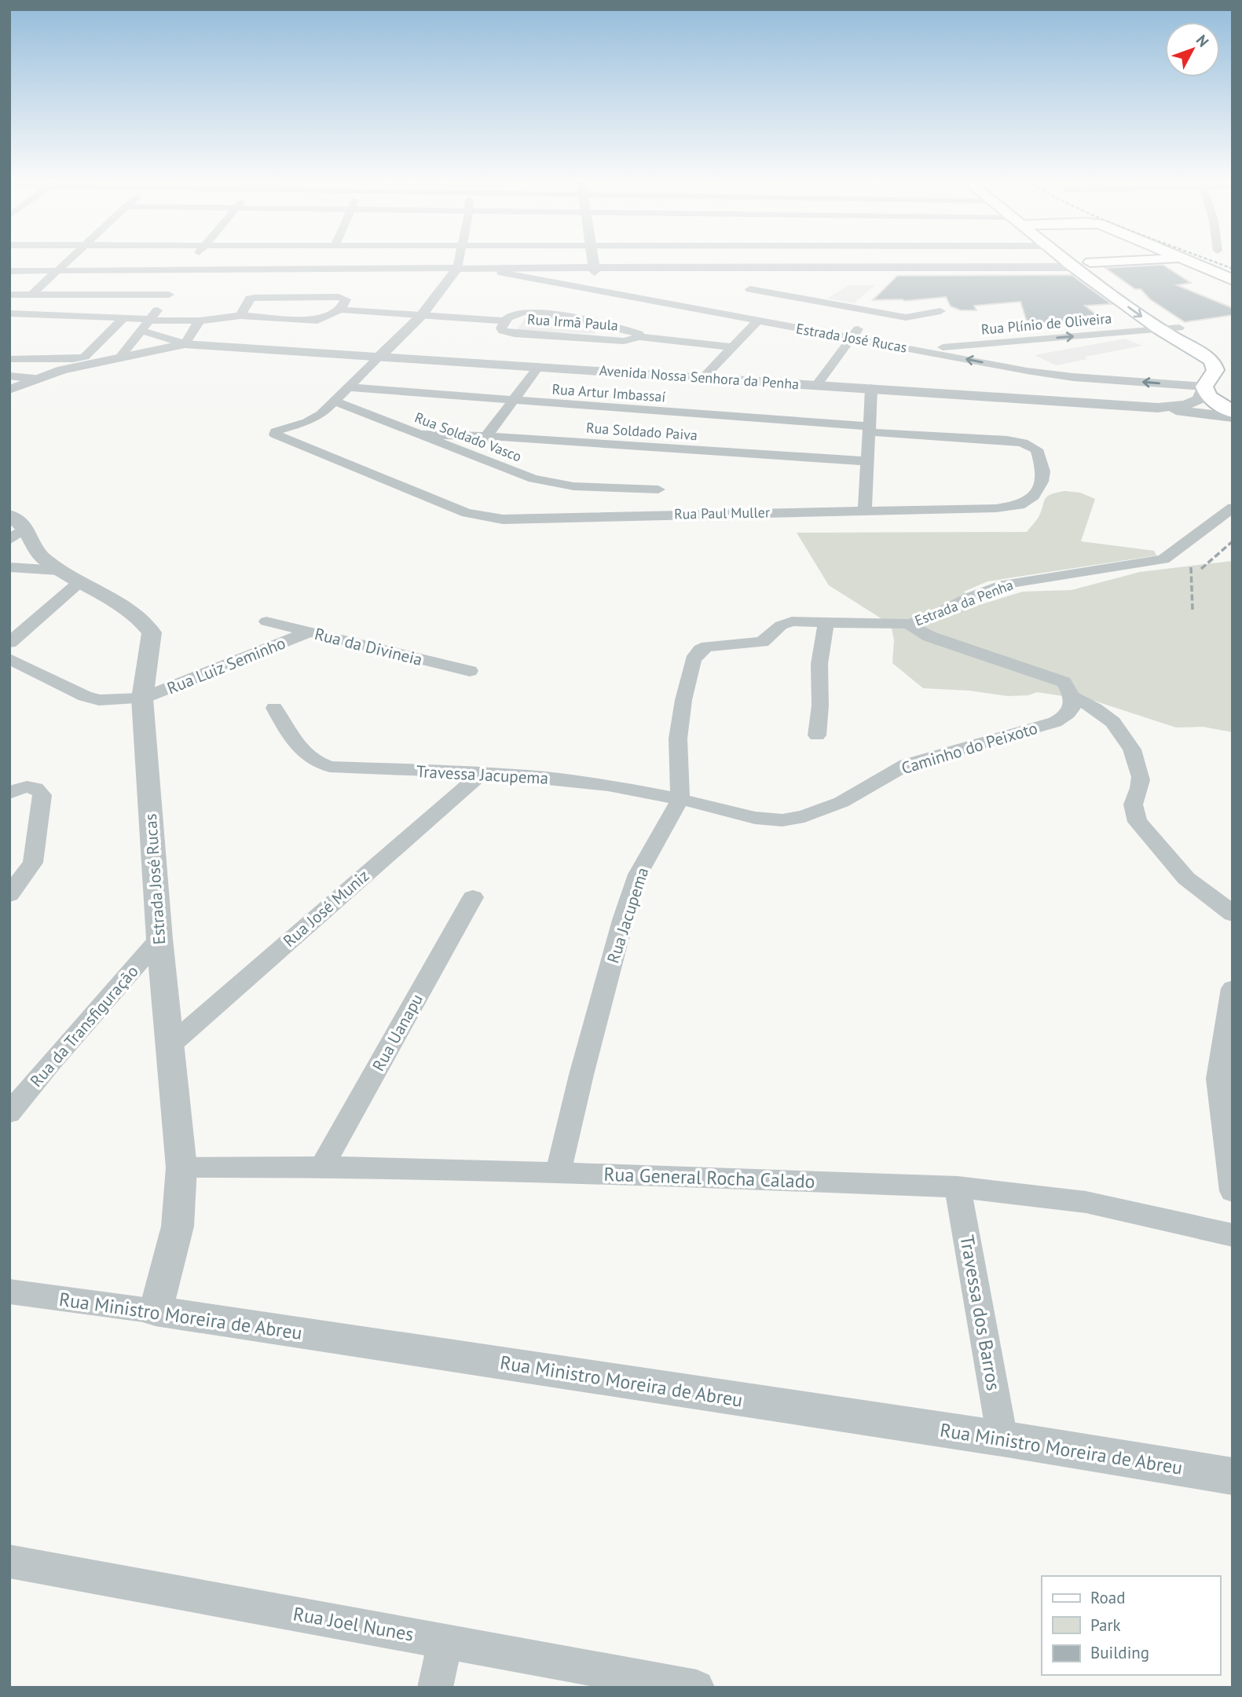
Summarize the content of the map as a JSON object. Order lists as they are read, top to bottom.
{
  "streets": {
    "street": [
      "Rua Irmã Paula",
      "Rua Plínio de Oliveira",
      "Estrada José Rucas",
      "Avenida Nossa Senhora da Penha",
      "Rua Artur Imbassaí",
      "Rua Soldado Paiva",
      "Rua Soldado Vasco",
      "Rua Paul Muller",
      "Estrada da Penha",
      "Rua da Divineia",
      "Rua Luiz Seminho",
      "Caminho do Peixoto",
      "Travessa Jacupema",
      "Rua José Muniz",
      "Rua Jacupema",
      "Rua da Transfiguração",
      "Rua Uanapu",
      "Rua General Rocha Calado",
      "Travessa dos Barros",
      "Rua Ministro Moreira de Abreu",
      "Rua Joel Nunes"
    ]
  },
  "crossings": [
    ["Rua Plínio de Oliveira", "Estrada José Rucas"],
    ["Estrada José Rucas", "Avenida Nossa Senhora da Penha"],
    ["Estrada José Rucas", "Rua Luiz Seminho"],
    ["Estrada José Rucas", "Rua José Muniz"],
    ["Estrada José Rucas", "Rua da Transfiguração"],
    ["Estrada José Rucas", "Rua General Rocha Calado"],
    ["Estrada José Rucas", "Rua Ministro Moreira de Abreu"],
    ["Rua Artur Imbassaí", "Rua Paul Muller"],
    ["Rua Soldado Paiva", "Rua Soldado Vasco"],
    ["Rua Soldado Vasco", "Rua Paul Muller"],
    ["Estrada da Penha", "Caminho do Peixoto"],
    ["Rua da Divineia", "Rua Luiz Seminho"],
    ["Caminho do Peixoto", "Travessa Jacupema"],
    ["Caminho do Peixoto", "Rua Jacupema"],
    ["Travessa Jacupema", "Rua José Muniz"],
    ["Travessa Jacupema", "Rua Jacupema"],
    ["Rua Jacupema", "Rua General Rocha Calado"],
    ["Rua Uanapu", "Rua General Rocha Calado"],
    ["Rua General Rocha Calado", "Travessa dos Barros"],
    ["Travessa dos Barros", "Rua Ministro Moreira de Abreu"]
  ],
  "legend": ["Road", "Park", "Building"],
  "north": "top right"
}
